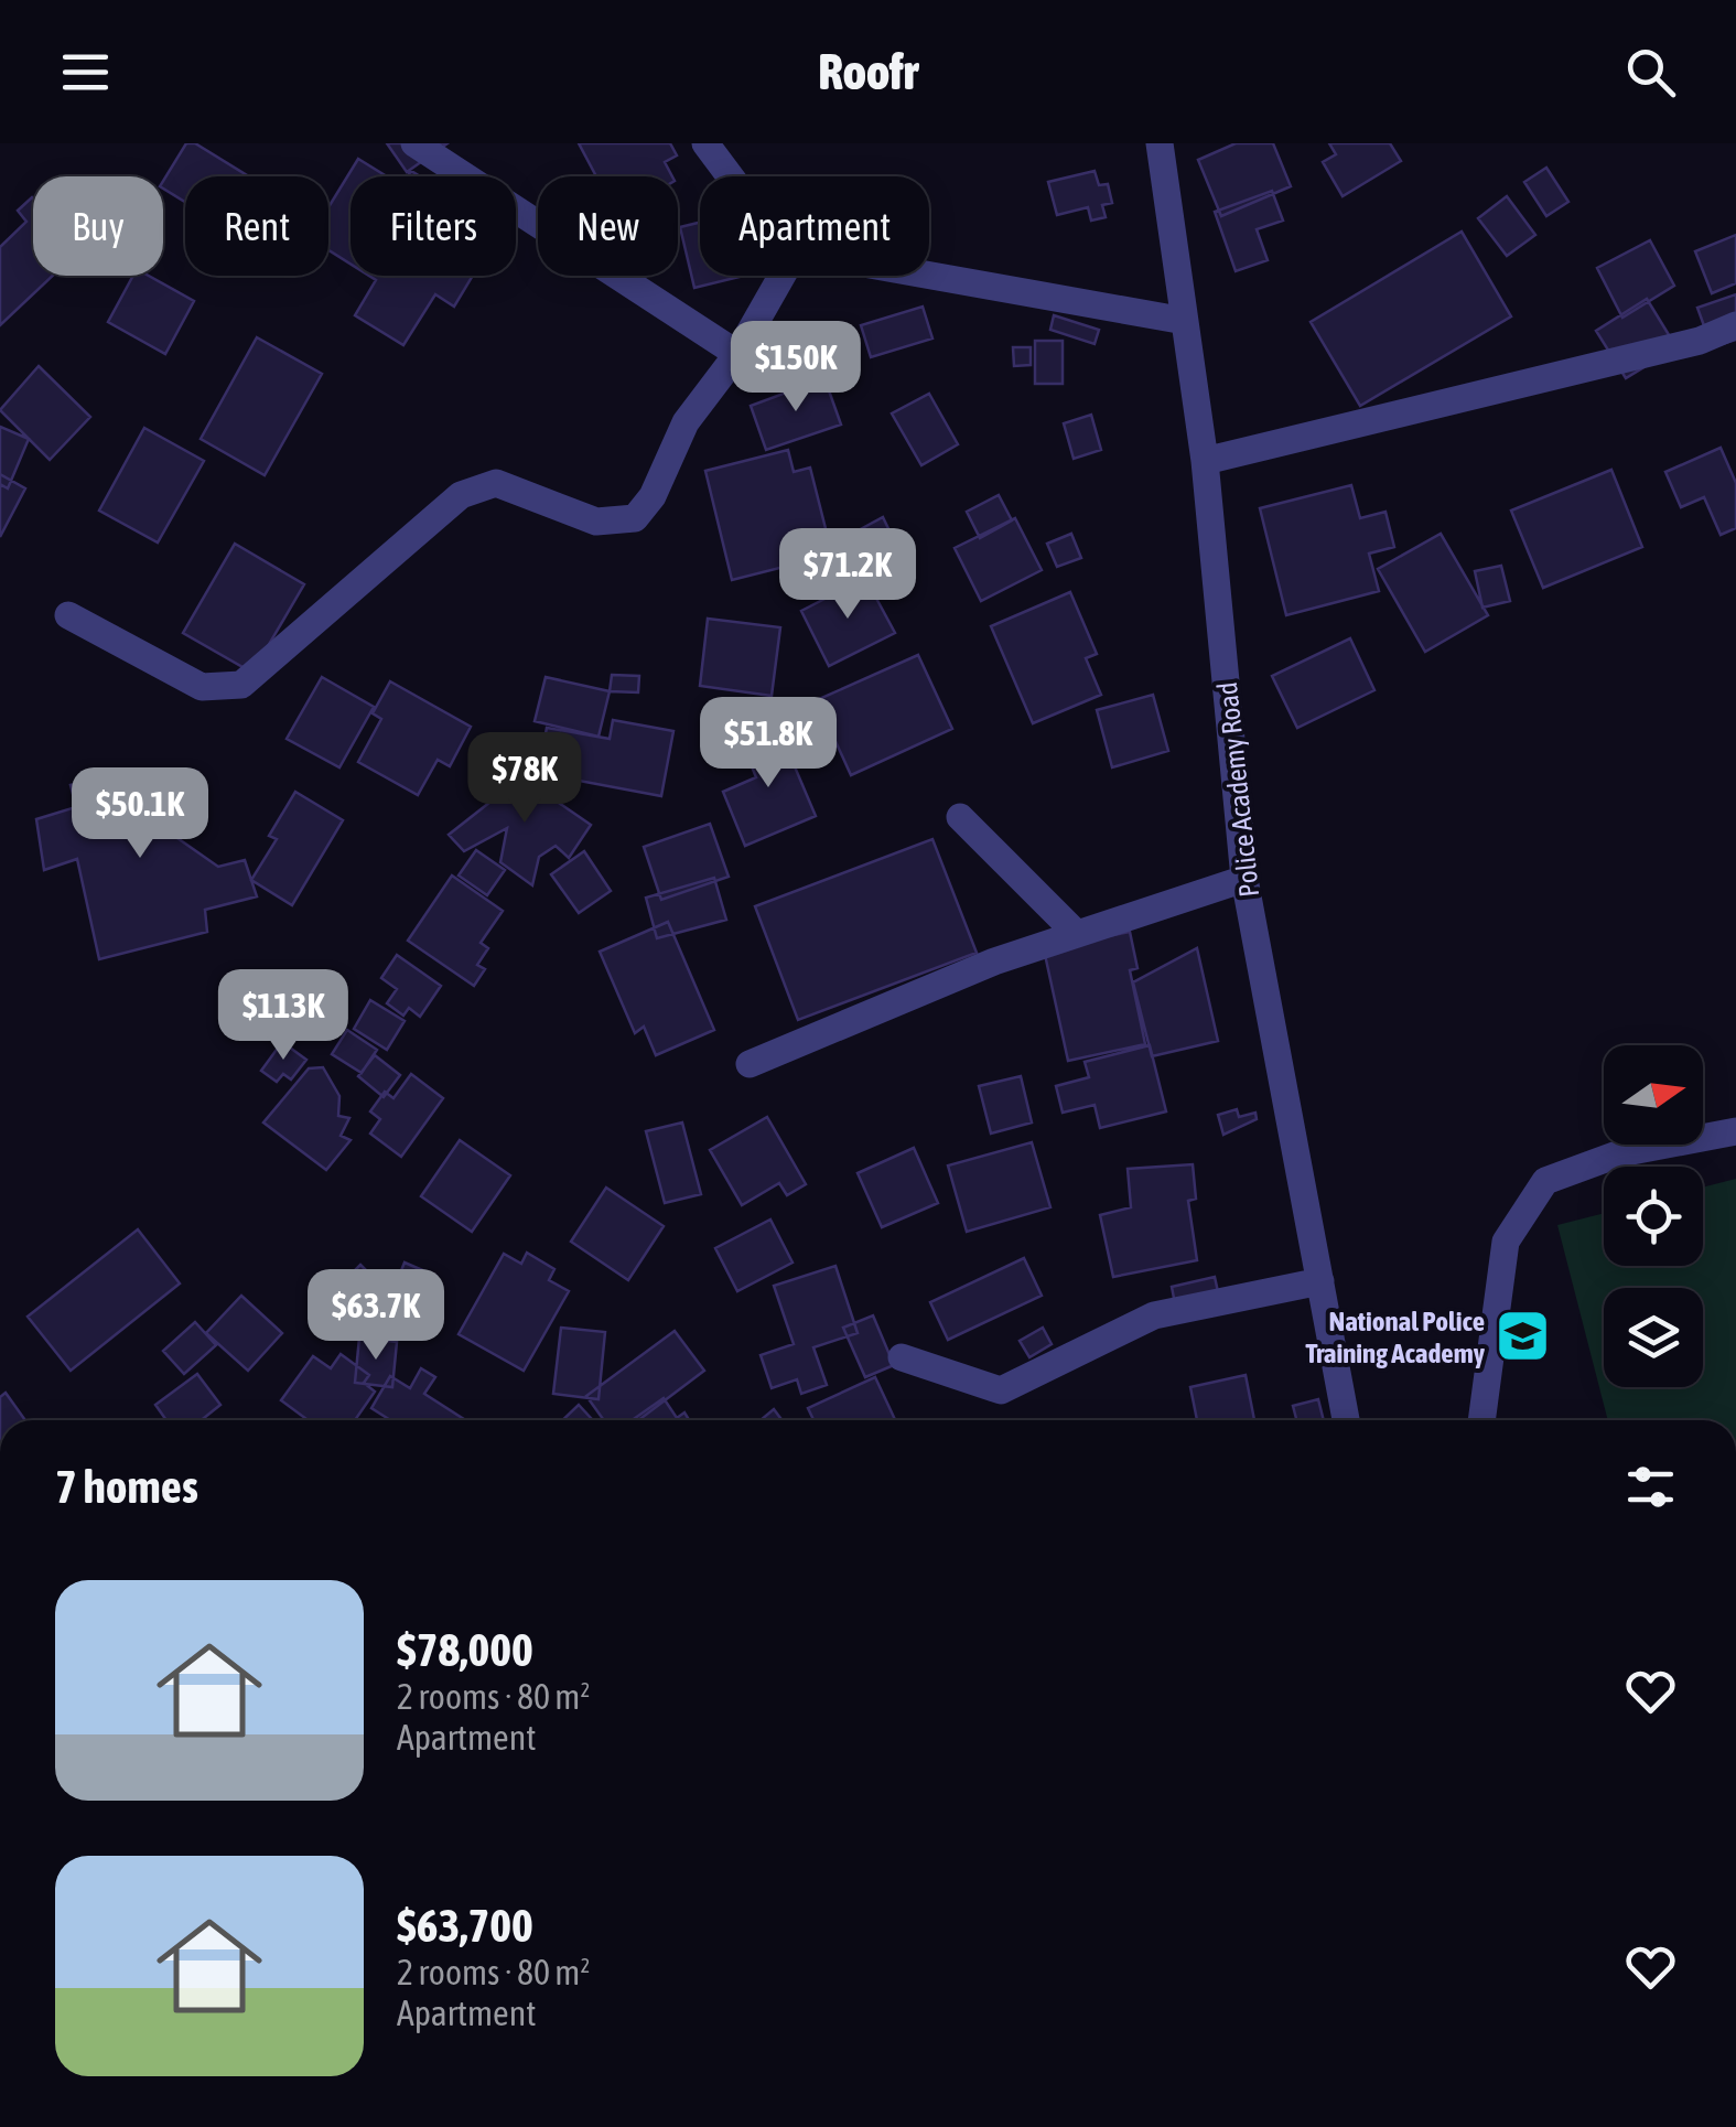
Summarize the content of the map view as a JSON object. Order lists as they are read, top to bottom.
{
  "streets": {
    "street": ["Police Academy Road"]
  },
  "places": {
    "school or university": ["National Police Training Academy"]
  },
  "north": "right",
  "page": {
    "header": "Roofr",
    "chip": [
      "Buy",
      "Rent",
      "Filters",
      "New",
      "Apartment"
    ],
    "price": [
      "$150K",
      "$71.2K",
      "$51.8K",
      "$78K",
      "$50.1K",
      "$113K",
      "$63.7K"
    ],
    "heading": "7 homes",
    "list": [
      {
        "name": "$78,000",
        "note": "2 rooms · 80 m² · Apartment"
      },
      {
        "name": "$63,700",
        "note": "2 rooms · 80 m² · Apartment"
      }
    ]
  }
}
